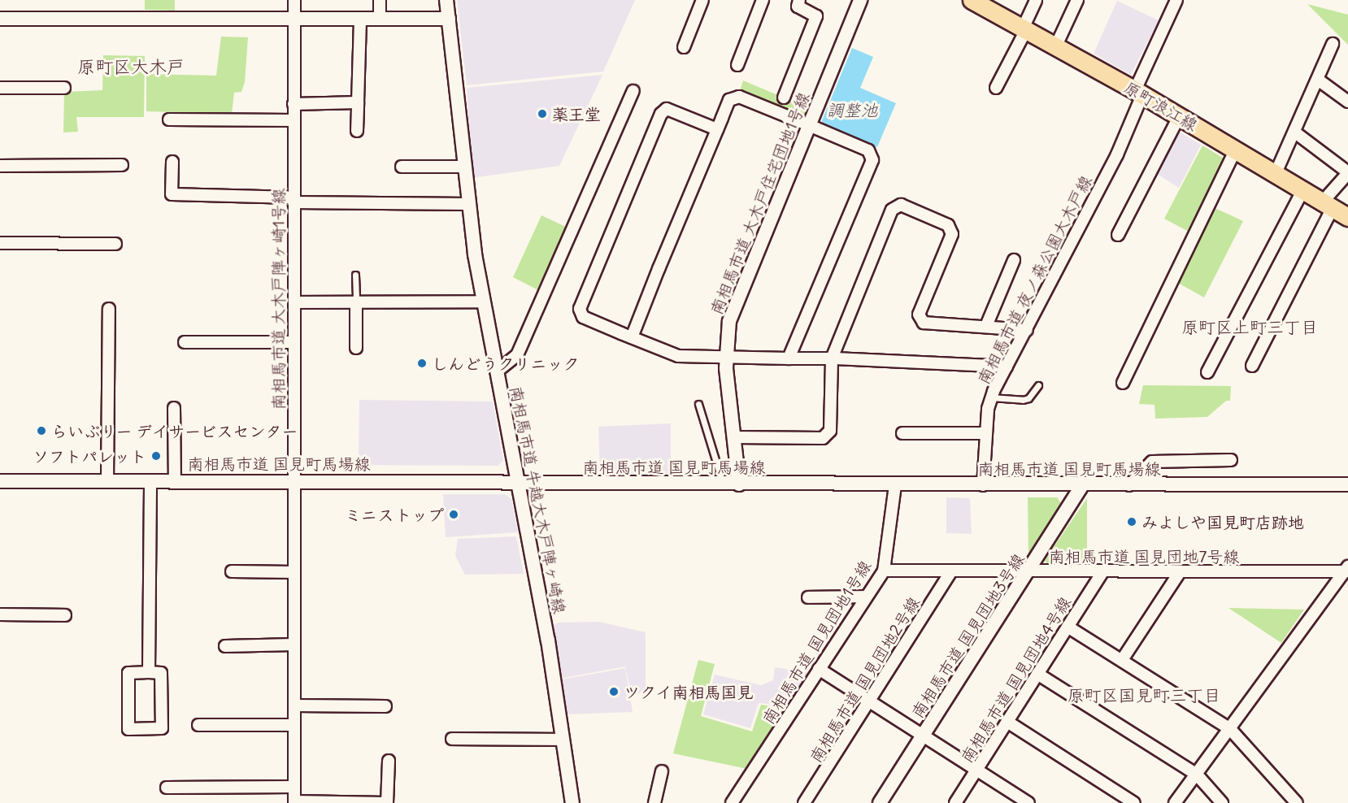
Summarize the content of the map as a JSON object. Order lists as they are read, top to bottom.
{
  "streets": {
    "main road": ["原町浪江線"],
    "street": [
      "南相馬市道 大木戸住宅団地1号線",
      "南相馬市道 夜ノ森公園大木戸線",
      "南相馬市道 大木戸陣ヶ崎1号線",
      "南相馬市道 国見町馬場線",
      "南相馬市道 牛越大木戸陣ヶ崎線",
      "南相馬市道 国見団地7号線",
      "南相馬市道 国見団地3号線",
      "南相馬市道 国見団地1号線",
      "南相馬市道 国見団地2号線",
      "南相馬市道 国見団地4号線"
    ]
  },
  "crossings": [
    ["原町浪江線", "南相馬市道 夜ノ森公園大木戸線"],
    ["南相馬市道 大木戸住宅団地1号線", "南相馬市道 国見町馬場線"],
    ["南相馬市道 夜ノ森公園大木戸線", "南相馬市道 国見町馬場線"],
    ["南相馬市道 大木戸陣ヶ崎1号線", "南相馬市道 国見町馬場線"],
    ["南相馬市道 国見町馬場線", "南相馬市道 牛越大木戸陣ヶ崎線"],
    ["南相馬市道 国見町馬場線", "南相馬市道 国見団地3号線"],
    ["南相馬市道 国見町馬場線", "南相馬市道 国見団地1号線"],
    ["南相馬市道 国見団地7号線", "南相馬市道 国見団地3号線"],
    ["南相馬市道 国見団地7号線", "南相馬市道 国見団地1号線"],
    ["南相馬市道 国見団地7号線", "南相馬市道 国見団地2号線"],
    ["南相馬市道 国見団地7号線", "南相馬市道 国見団地4号線"]
  ],
  "districts": ["原町区大木戸", "原町区上町三丁目", "原町区国見町三丁目"],
  "water": ["調整池"],
  "places": [
    "薬王堂",
    "しんどうクリニック",
    "らいぶりー デイサービスセンター",
    "ソフトパレット",
    "ミニストップ",
    "みよしや国見町店跡地",
    "ツクイ南相馬国見"
  ]
}
